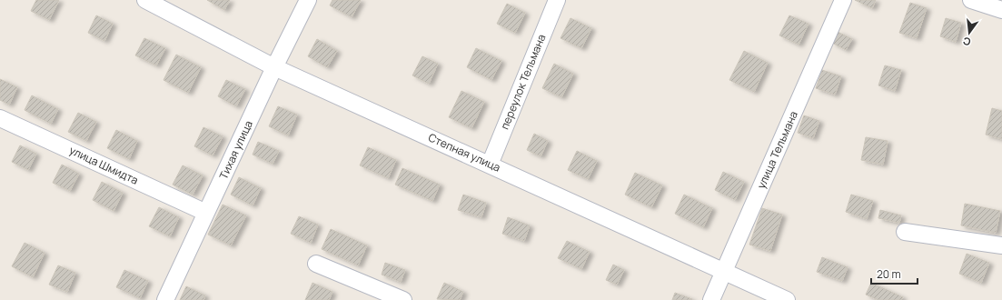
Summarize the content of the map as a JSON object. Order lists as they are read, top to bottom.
{
  "streets": {
    "street": [
      "переулок Тельмана",
      "Тихая улица",
      "улица Тельмана",
      "Степная улица",
      "улица Шмидта"
    ]
  },
  "crossings": [
    ["переулок Тельмана", "Степная улица"],
    ["Тихая улица", "Степная улица"],
    ["Тихая улица", "улица Шмидта"],
    ["улица Тельмана", "Степная улица"]
  ],
  "scale_bar": "20 m",
  "north": "bottom"
}
